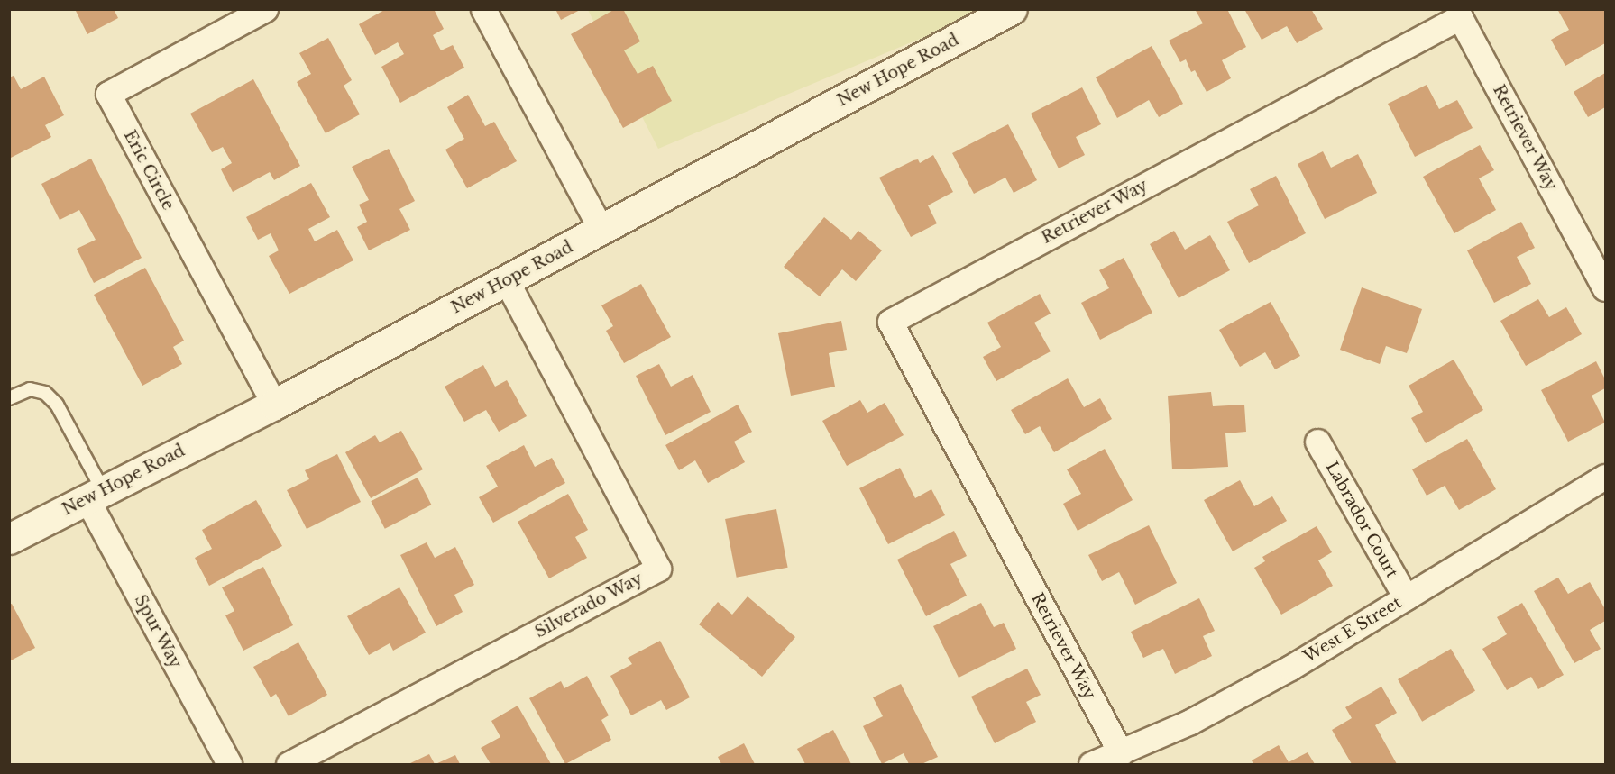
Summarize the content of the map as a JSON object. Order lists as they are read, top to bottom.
{
  "streets": {
    "main road": ["New Hope Road"],
    "street": [
      "Retriever Way",
      "Eric Circle",
      "Labrador Court",
      "Silverado Way",
      "West E Street",
      "Spur Way"
    ]
  },
  "crossings": [
    ["New Hope Road", "Eric Circle"],
    ["New Hope Road", "Silverado Way"],
    ["New Hope Road", "Spur Way"],
    ["Retriever Way", "West E Street"],
    ["Labrador Court", "West E Street"]
  ]
}
